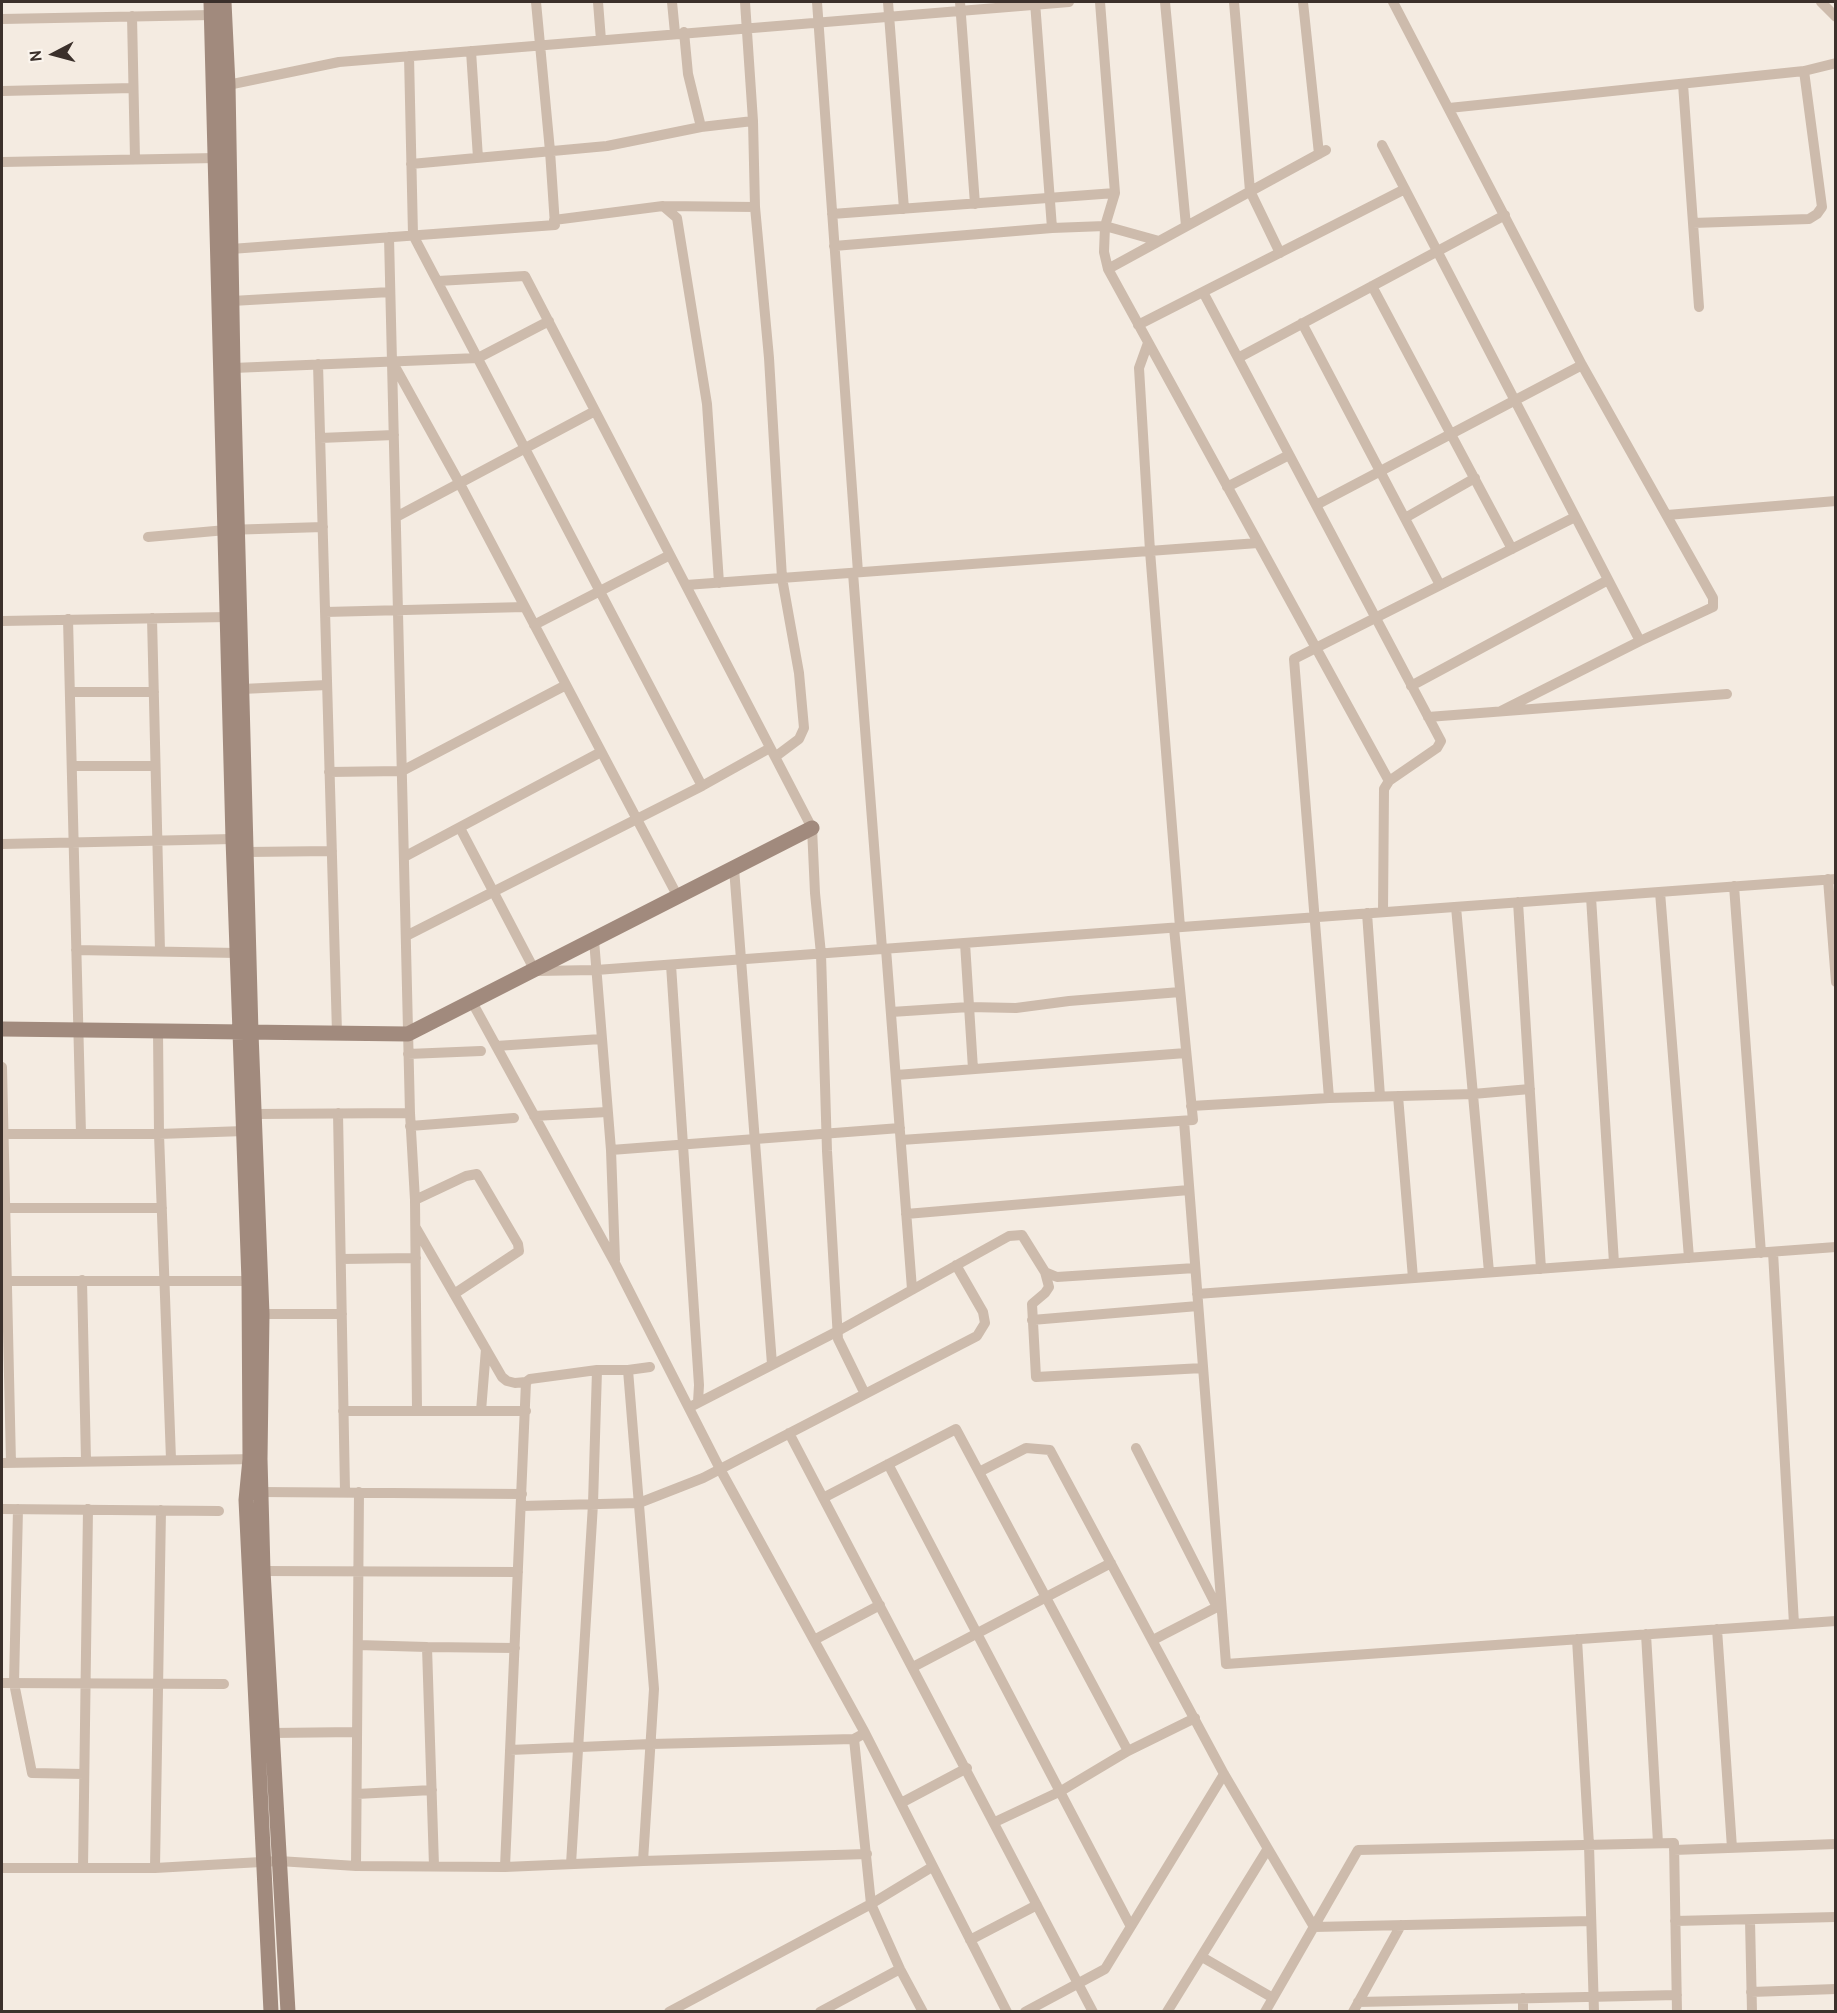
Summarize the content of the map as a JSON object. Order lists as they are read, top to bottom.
{
  "north": "left"
}
